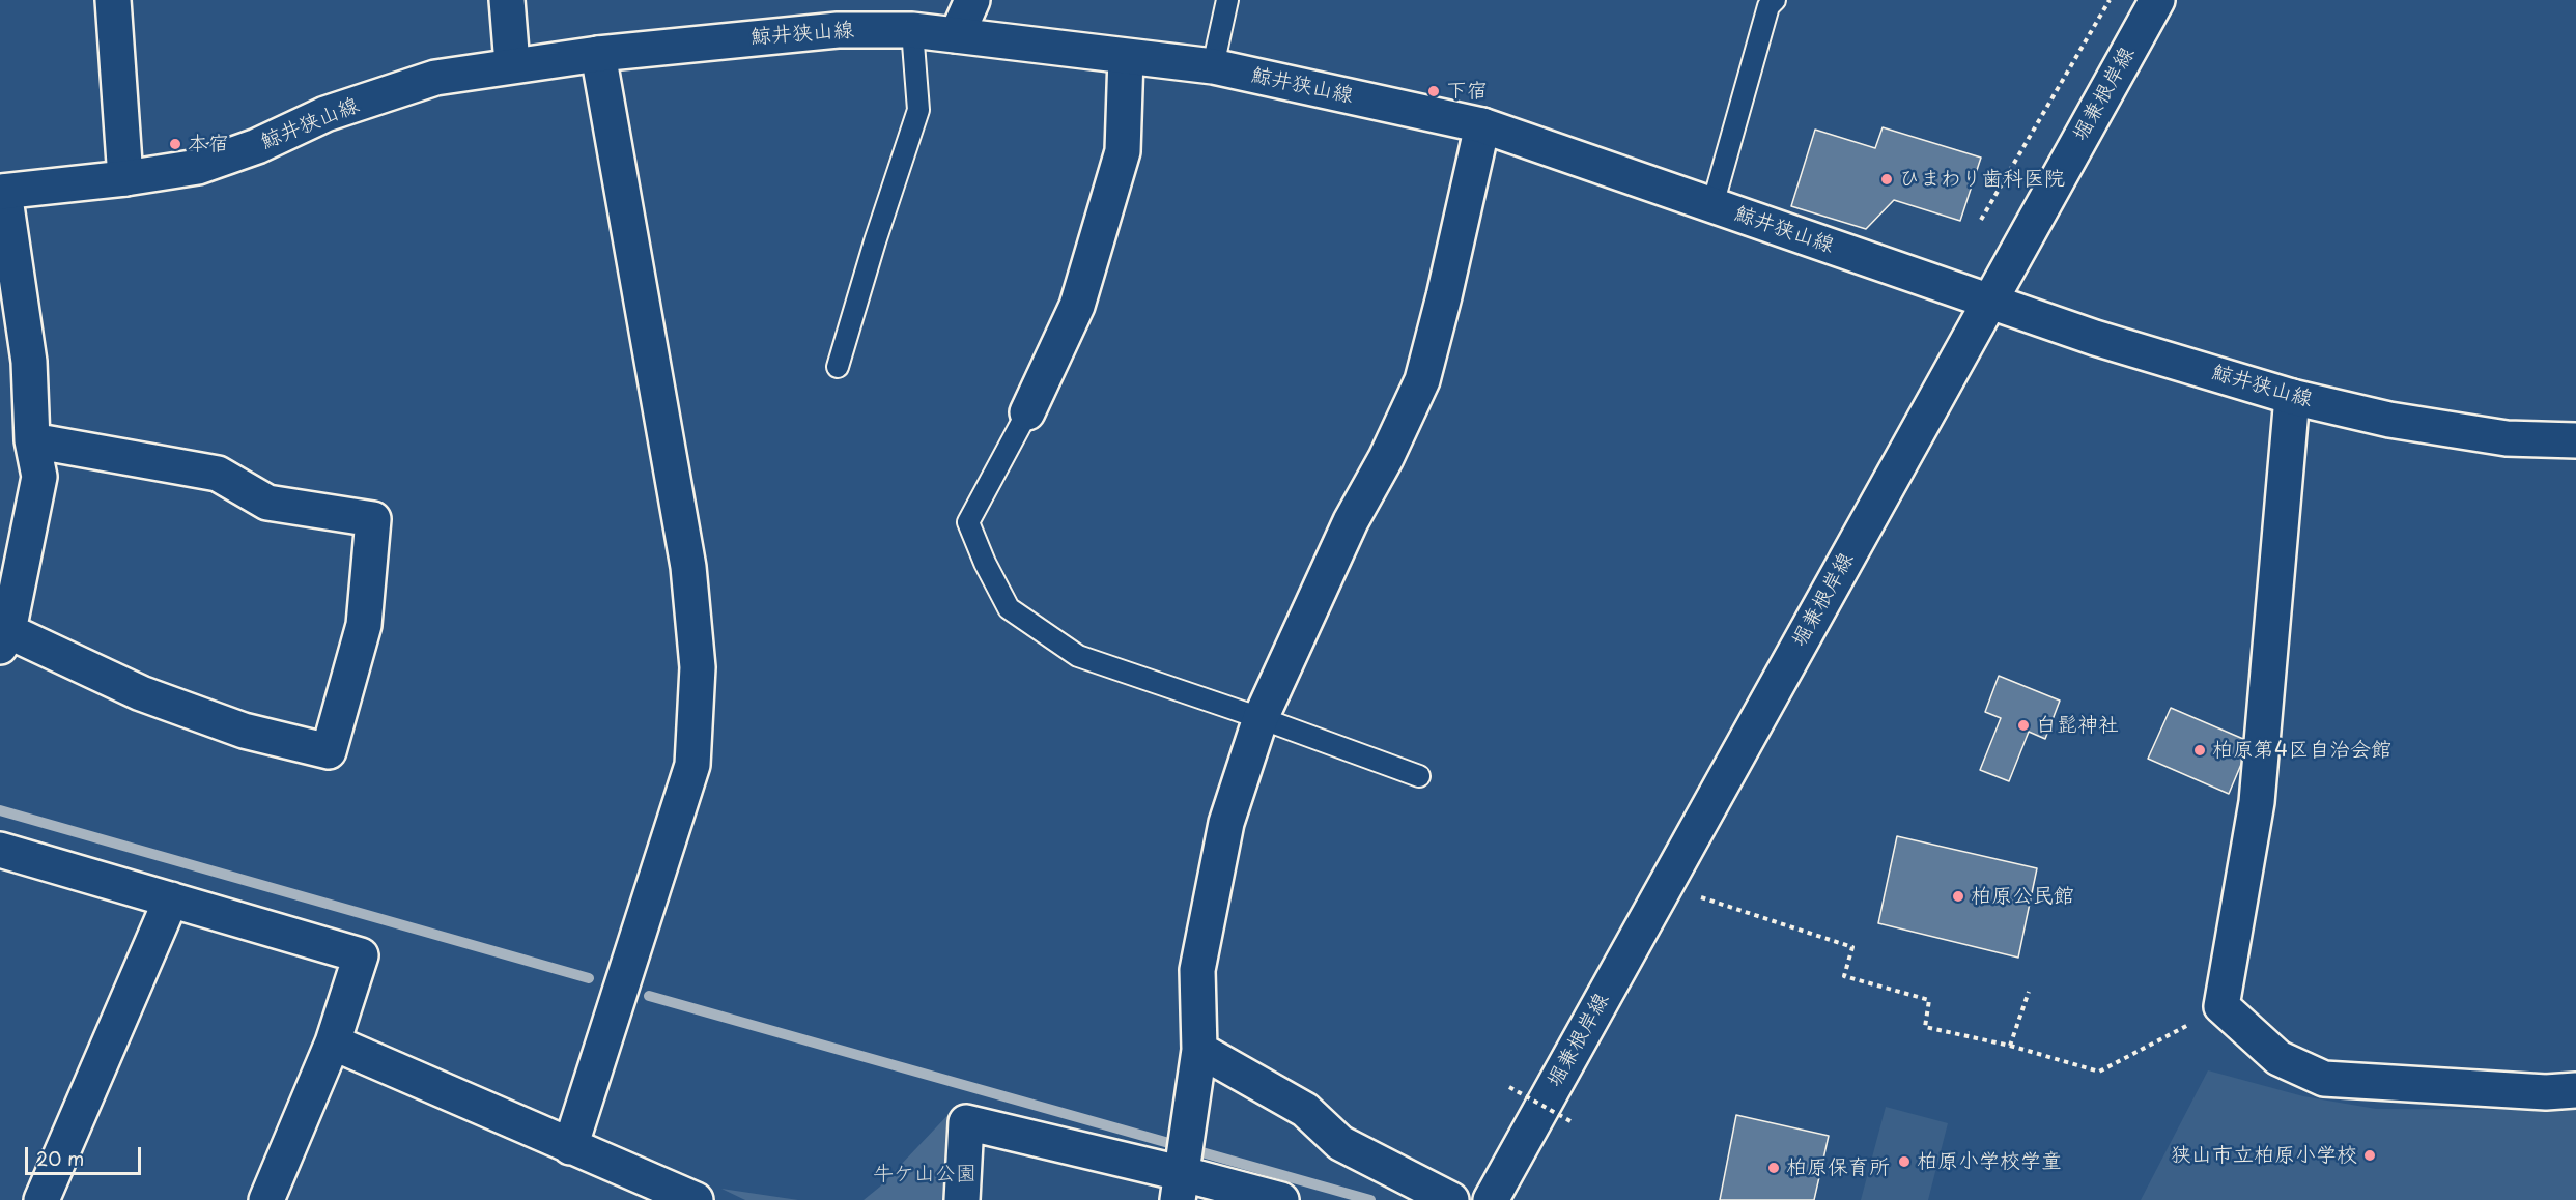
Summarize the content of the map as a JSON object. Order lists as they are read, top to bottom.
{
  "streets": {
    "street": ["鯨井狭山線", "堀兼根岸線"]
  },
  "crossings": [
    ["鯨井狭山線", "堀兼根岸線"]
  ],
  "parks": ["牛ケ山公園"],
  "places": [
    "下宿",
    "本宿",
    "ひまわり歯科医院",
    "白髭神社",
    "柏原第4区自治会館",
    "柏原公民館",
    "狭山市立柏原小学校",
    "柏原小学校学童",
    "柏原保育所"
  ],
  "scale_bar": "20 m"
}
